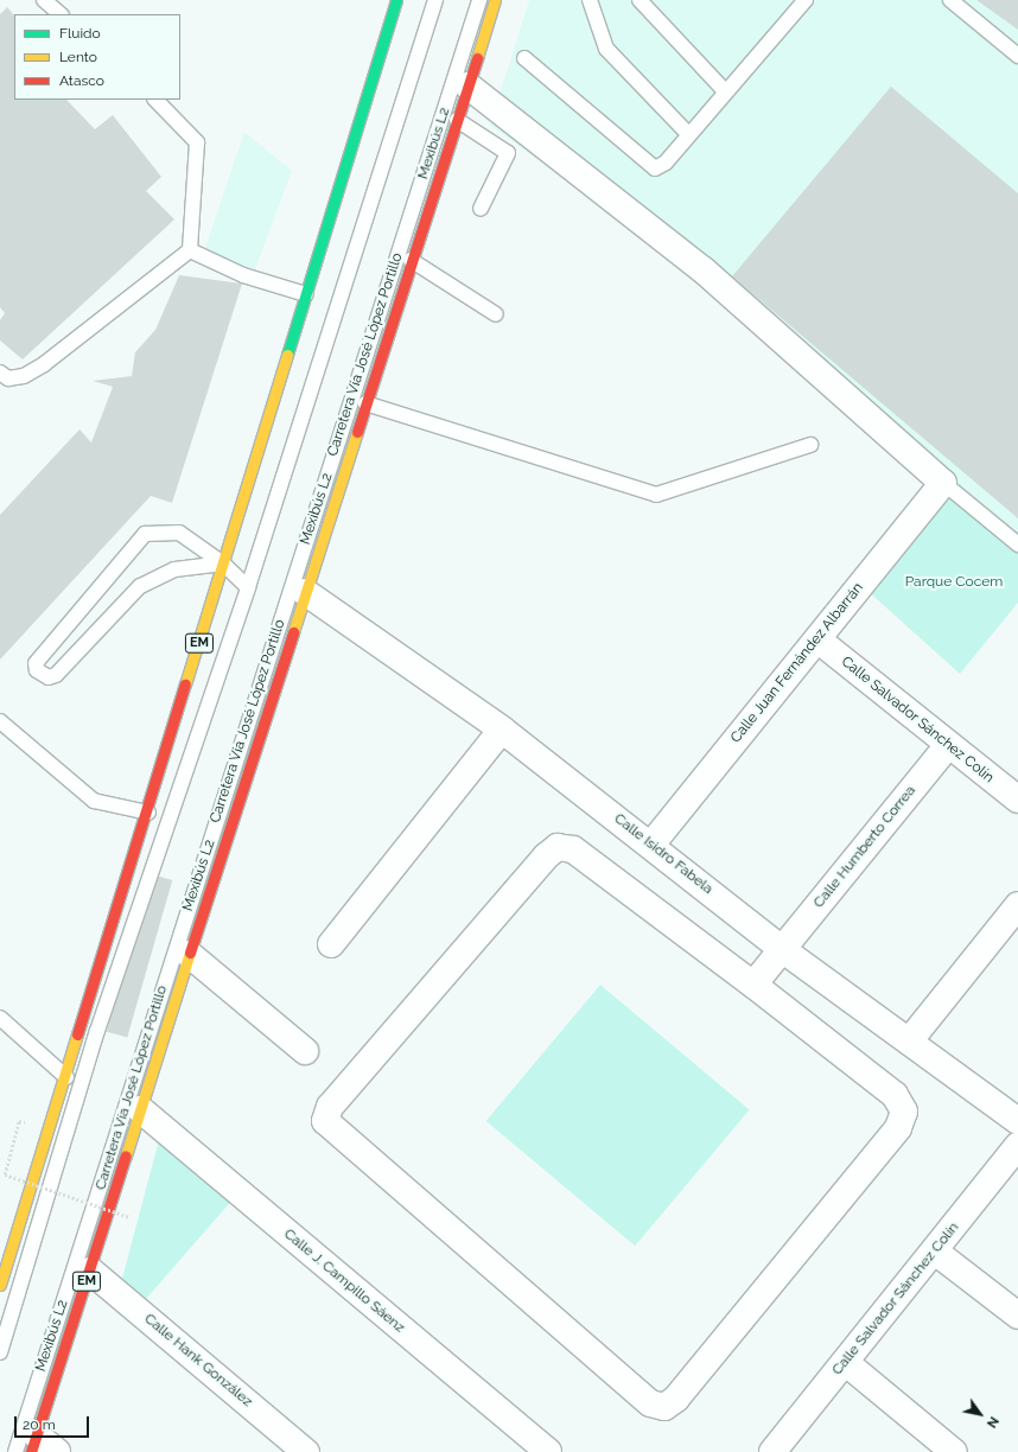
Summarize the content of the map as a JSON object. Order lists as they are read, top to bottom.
{
  "streets": {
    "main road": ["Carretera Vía José López Portillo", "EM"],
    "street": [
      "Calle Juan Fernández Albarrán",
      "Calle Salvador Sánchez Colín",
      "Calle Humberto Correa",
      "Calle Isidro Fabela",
      "Calle J. Campillo Sáenz",
      "Calle Hank González"
    ],
    "lane": ["Mexibús L2"]
  },
  "crossings": [
    ["Carretera Vía José López Portillo", "Calle Isidro Fabela"],
    ["Carretera Vía José López Portillo", "Calle J. Campillo Sáenz"],
    ["Carretera Vía José López Portillo", "Calle Hank González"],
    ["Calle Juan Fernández Albarrán", "Calle Salvador Sánchez Colín"],
    ["Calle Juan Fernández Albarrán", "Calle Isidro Fabela"],
    ["Calle Salvador Sánchez Colín", "Calle Humberto Correa"],
    ["Calle Humberto Correa", "Calle Isidro Fabela"]
  ],
  "parks": ["Parque Cocem"],
  "legend": ["Fluido", "Lento", "Atasco"],
  "scale_bar": "20 m",
  "north": "bottom right"
}
